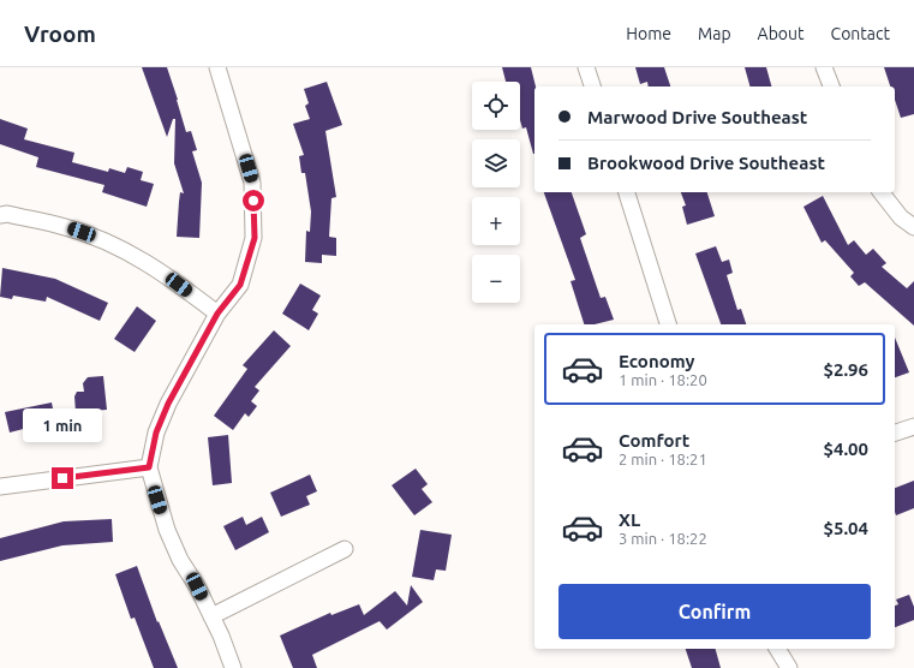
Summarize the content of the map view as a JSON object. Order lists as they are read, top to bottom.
{
  "page": {
    "header": "Vroom",
    "nav": [
      "Home",
      "Map",
      "About",
      "Contact"
    ],
    "map_buttons": ["+", "−"],
    "banner": ["Marwood Drive Southeast", "Brookwood Drive Southeast"],
    "list": [
      {
        "name": "Economy",
        "note": "1 min · 18:20",
        "value": "$2.96"
      },
      {
        "name": "Comfort",
        "note": "2 min · 18:21",
        "value": "$4.00"
      },
      {
        "name": "XL",
        "note": "3 min · 18:22",
        "value": "$5.04"
      }
    ],
    "bubble": "1 min",
    "buttons": "Confirm"
  }
}
